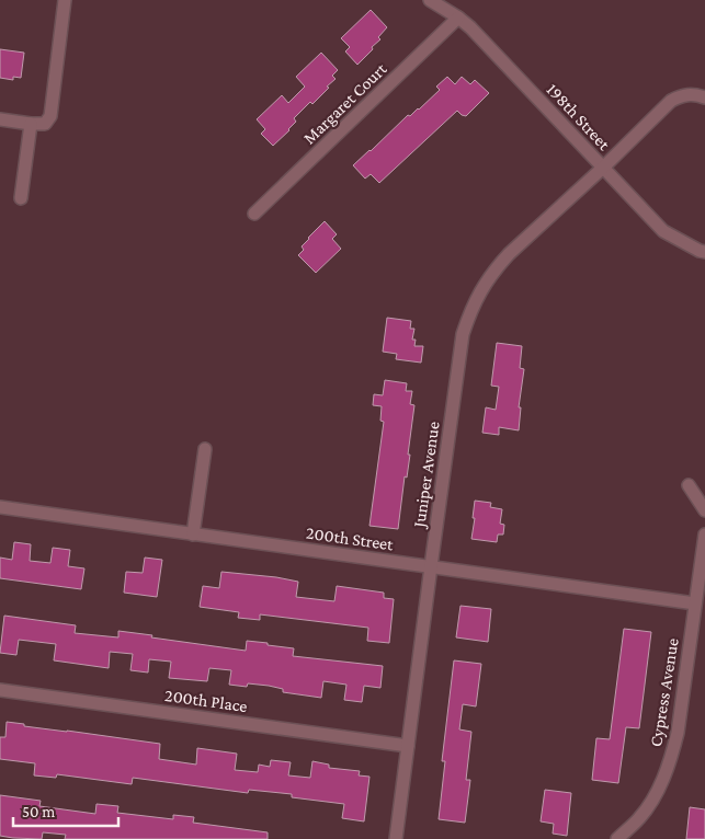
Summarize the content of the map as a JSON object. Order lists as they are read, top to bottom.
{
  "streets": {
    "street": [
      "Margaret Court",
      "198th Street",
      "Juniper Avenue",
      "200th Street",
      "Cypress Avenue",
      "200th Place"
    ]
  },
  "crossings": [
    ["Margaret Court", "198th Street"],
    ["198th Street", "Juniper Avenue"],
    ["Juniper Avenue", "200th Street"],
    ["Juniper Avenue", "200th Place"],
    ["200th Street", "Cypress Avenue"]
  ],
  "scale_bar": "50 m"
}
